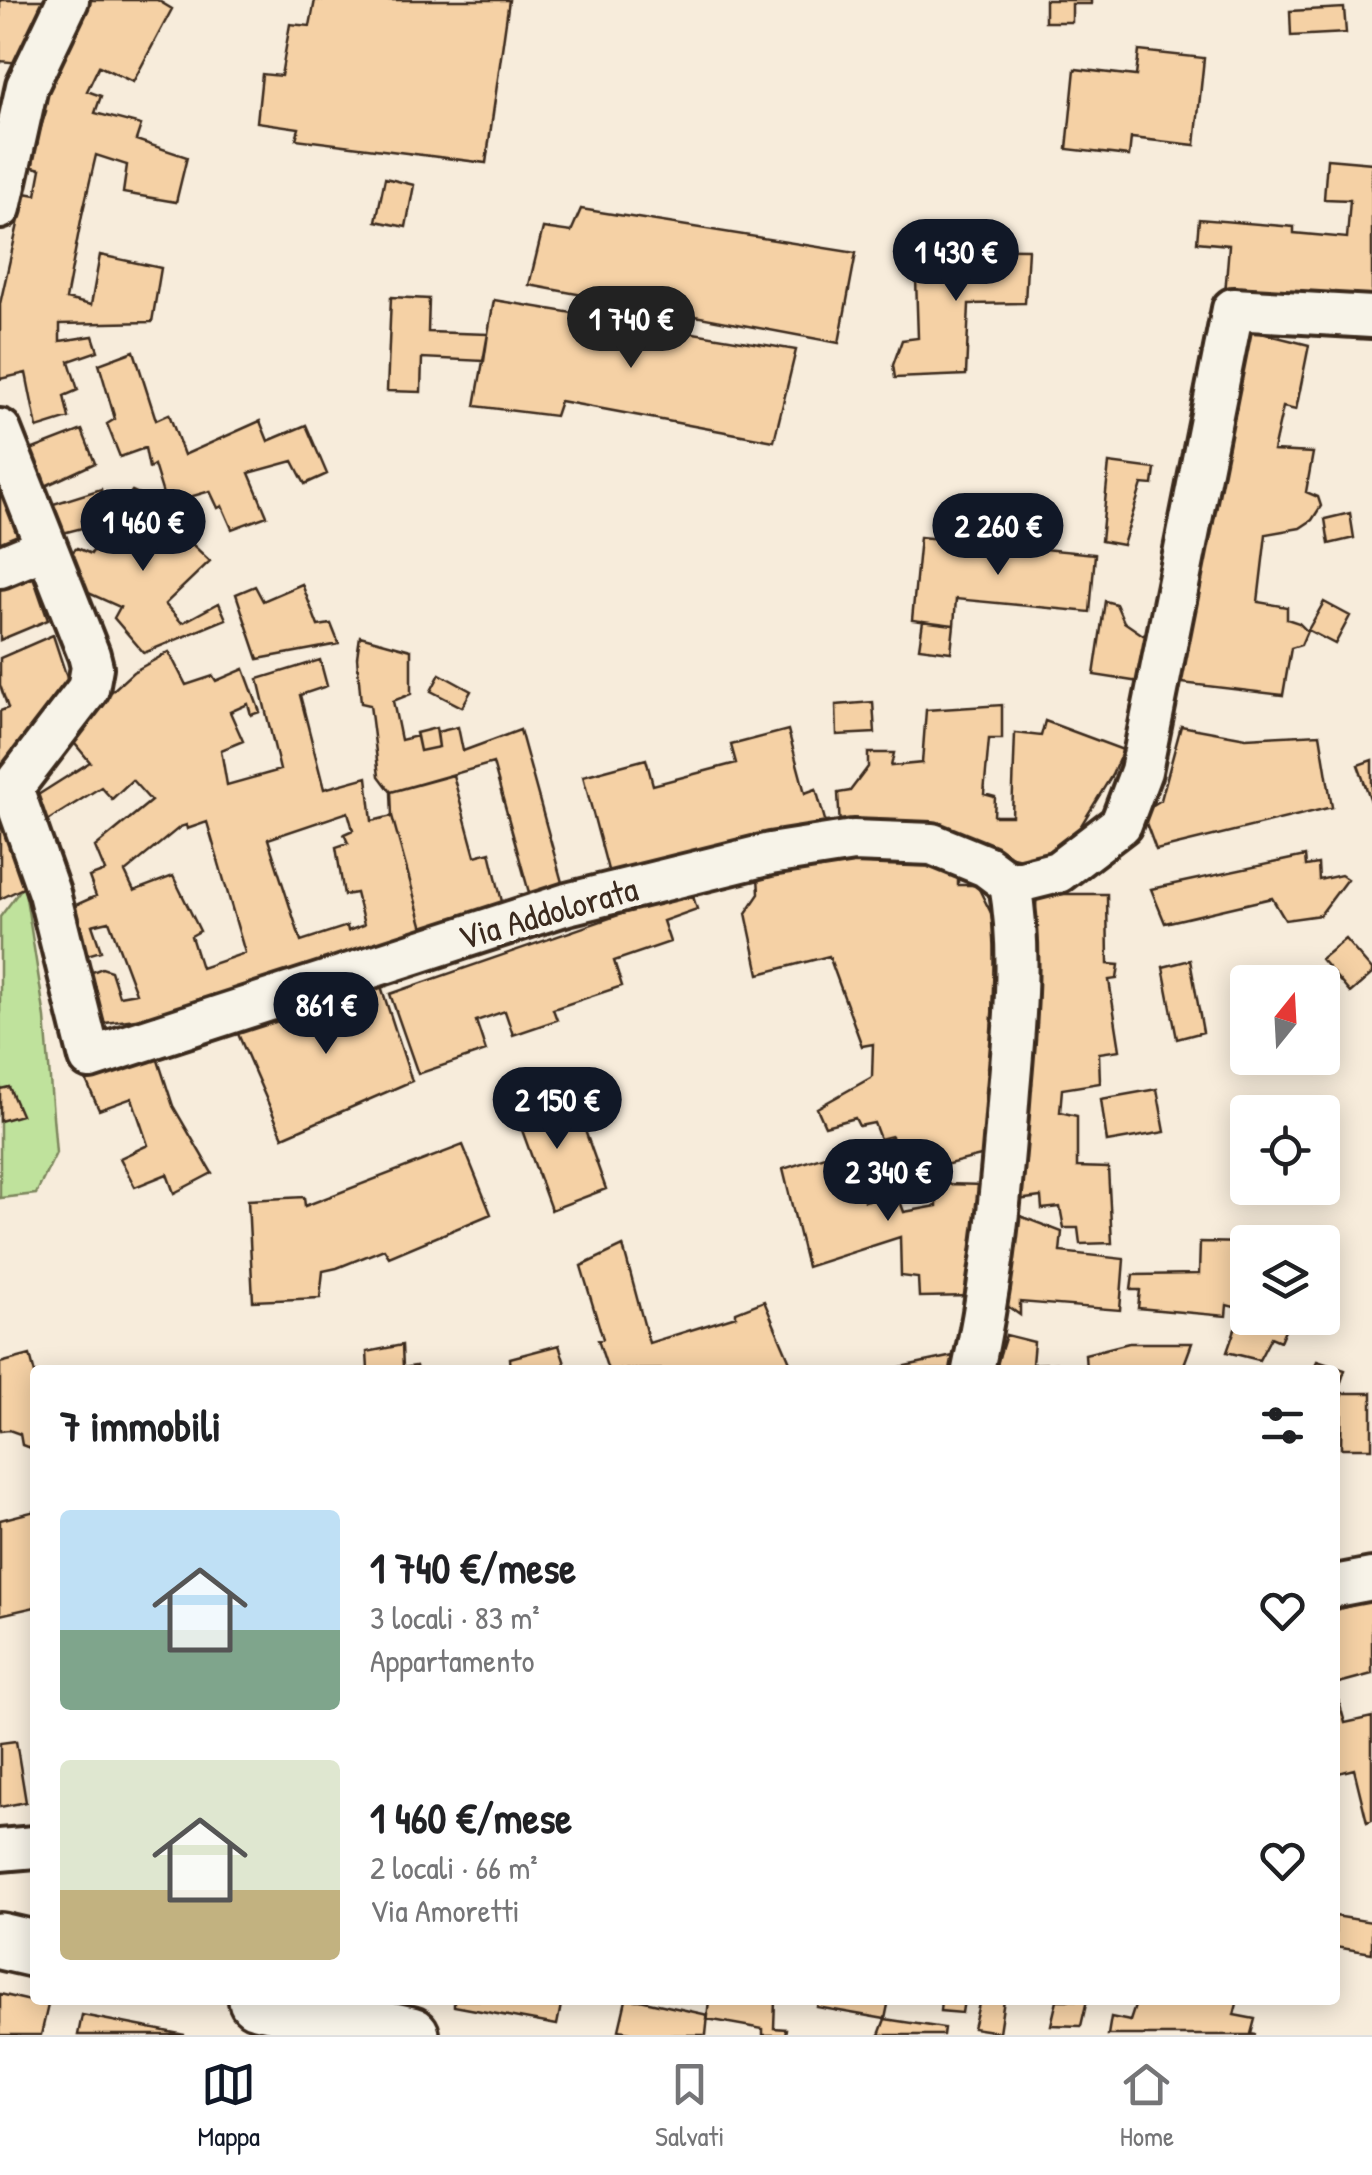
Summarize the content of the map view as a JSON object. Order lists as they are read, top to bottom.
{
  "streets": {
    "street": ["Via Addolorata"]
  },
  "north": "top",
  "page": {
    "price": [
      "1 430 €",
      "1 740 €",
      "1 460 €",
      "2 260 €",
      "861 €",
      "2 150 €",
      "2 340 €"
    ],
    "heading": "7 immobili",
    "list": [
      {
        "name": "1 740 €/mese",
        "note": "3 locali · 83 m² · Appartamento"
      },
      {
        "name": "1 460 €/mese",
        "note": "2 locali · 66 m² · Via Amoretti"
      }
    ],
    "tabs": ["Mappa", "Salvati", "Home"]
  }
}
